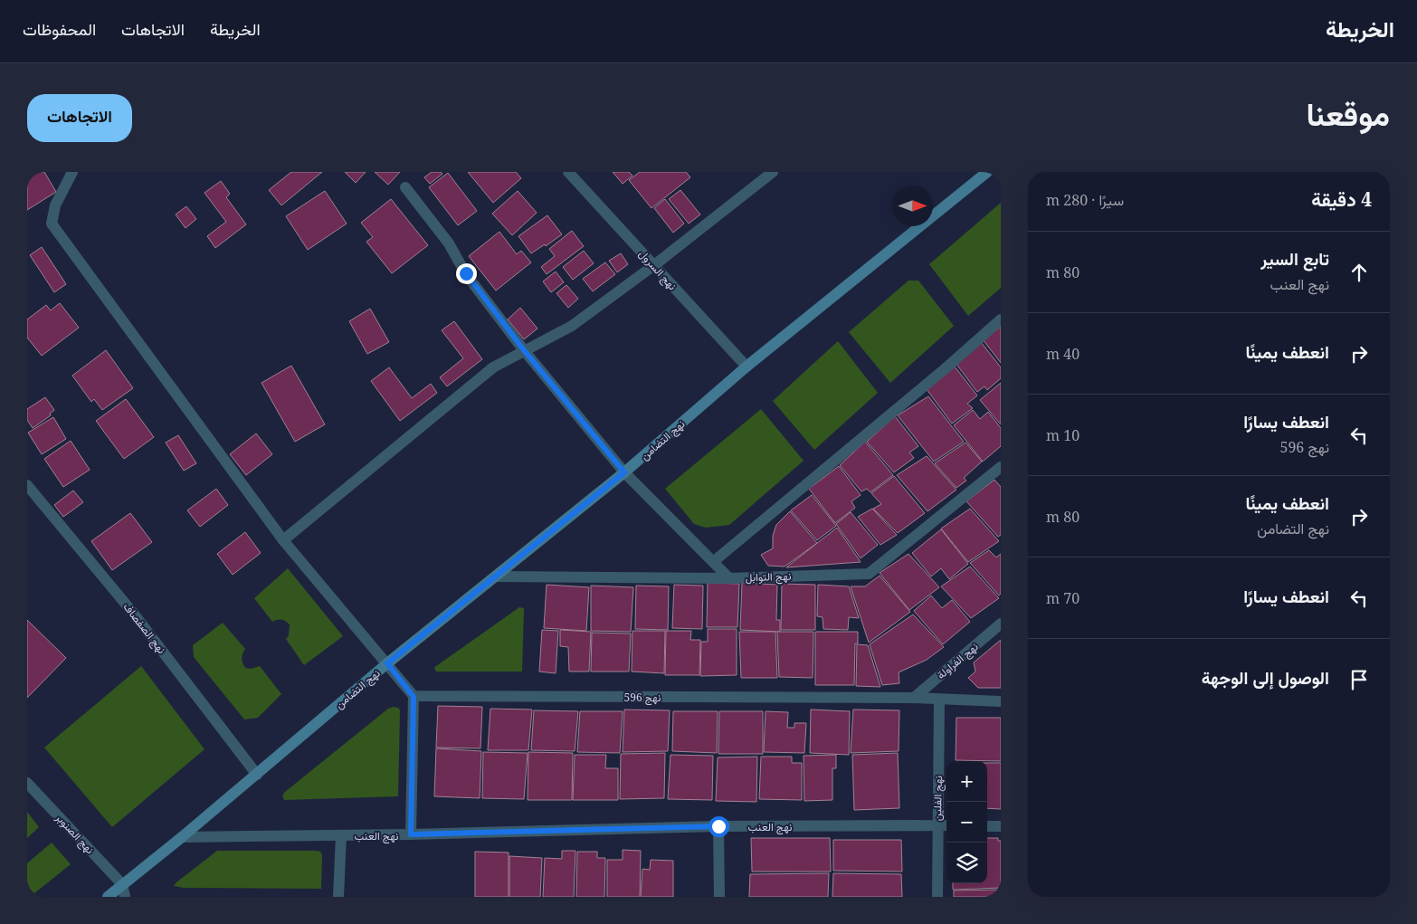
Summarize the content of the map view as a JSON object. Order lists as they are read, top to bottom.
{
  "streets": {
    "street": [
      "نهج السرول",
      "نهج التضامن",
      "نهج التوابل",
      "نهج الصفصاف",
      "نهج الفراولة",
      "نهج 596",
      "نهج الفلين",
      "نهج العنب",
      "نهج الصنوبر"
    ]
  },
  "crossings": [
    ["نهج السرول", "نهج التضامن"],
    ["نهج التضامن", "نهج التوابل"],
    ["نهج التضامن", "نهج الصفصاف"],
    ["نهج التضامن", "نهج العنب"],
    ["نهج التضامن", "نهج الصنوبر"],
    ["نهج الفراولة", "نهج 596"],
    ["نهج 596", "نهج الفلين"],
    ["نهج الفلين", "نهج العنب"]
  ],
  "north": "right",
  "page": {
    "header": "الخريطة",
    "nav": ["الخريطة", "الاتجاهات", "المحفوظات"],
    "title": "موقعنا",
    "buttons": "الاتجاهات",
    "heading": ["4 دقيقة", "سيرًا · 280 m"],
    "list": [
      ["تابع السير", "نهج العنب", "80 m"],
      ["انعطف يمينًا", "40 m"],
      ["انعطف يسارًا", "نهج 596", "10 m"],
      ["انعطف يمينًا", "نهج التضامن", "80 m"],
      ["انعطف يسارًا", "70 m"],
      "الوصول إلى الوجهة"
    ],
    "map_buttons": ["+", "−"]
  }
}
